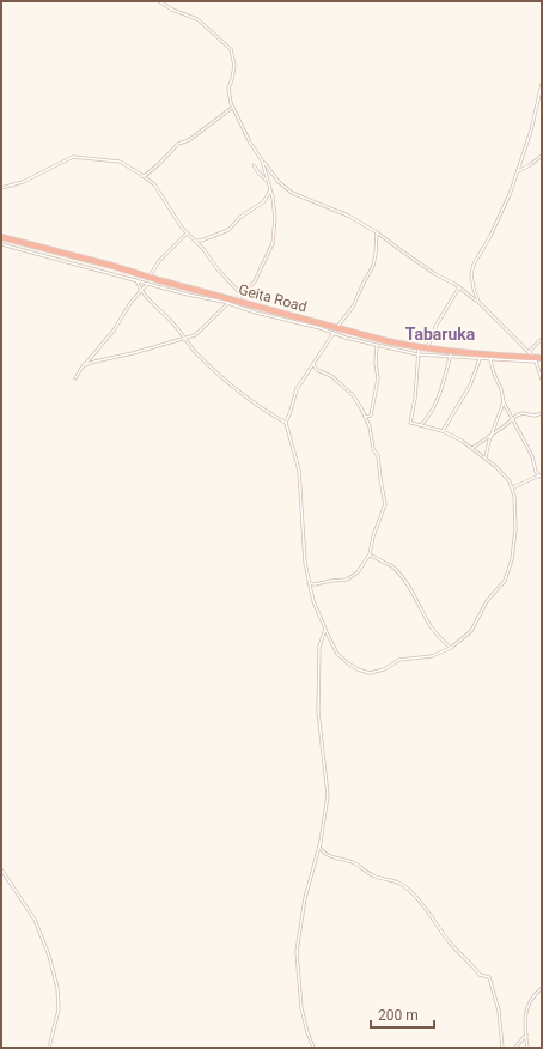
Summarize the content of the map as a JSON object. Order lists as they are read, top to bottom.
{
  "streets": {
    "highway": ["Geita Road"]
  },
  "districts": ["Tabaruka"],
  "scale_bar": "200 m"
}
